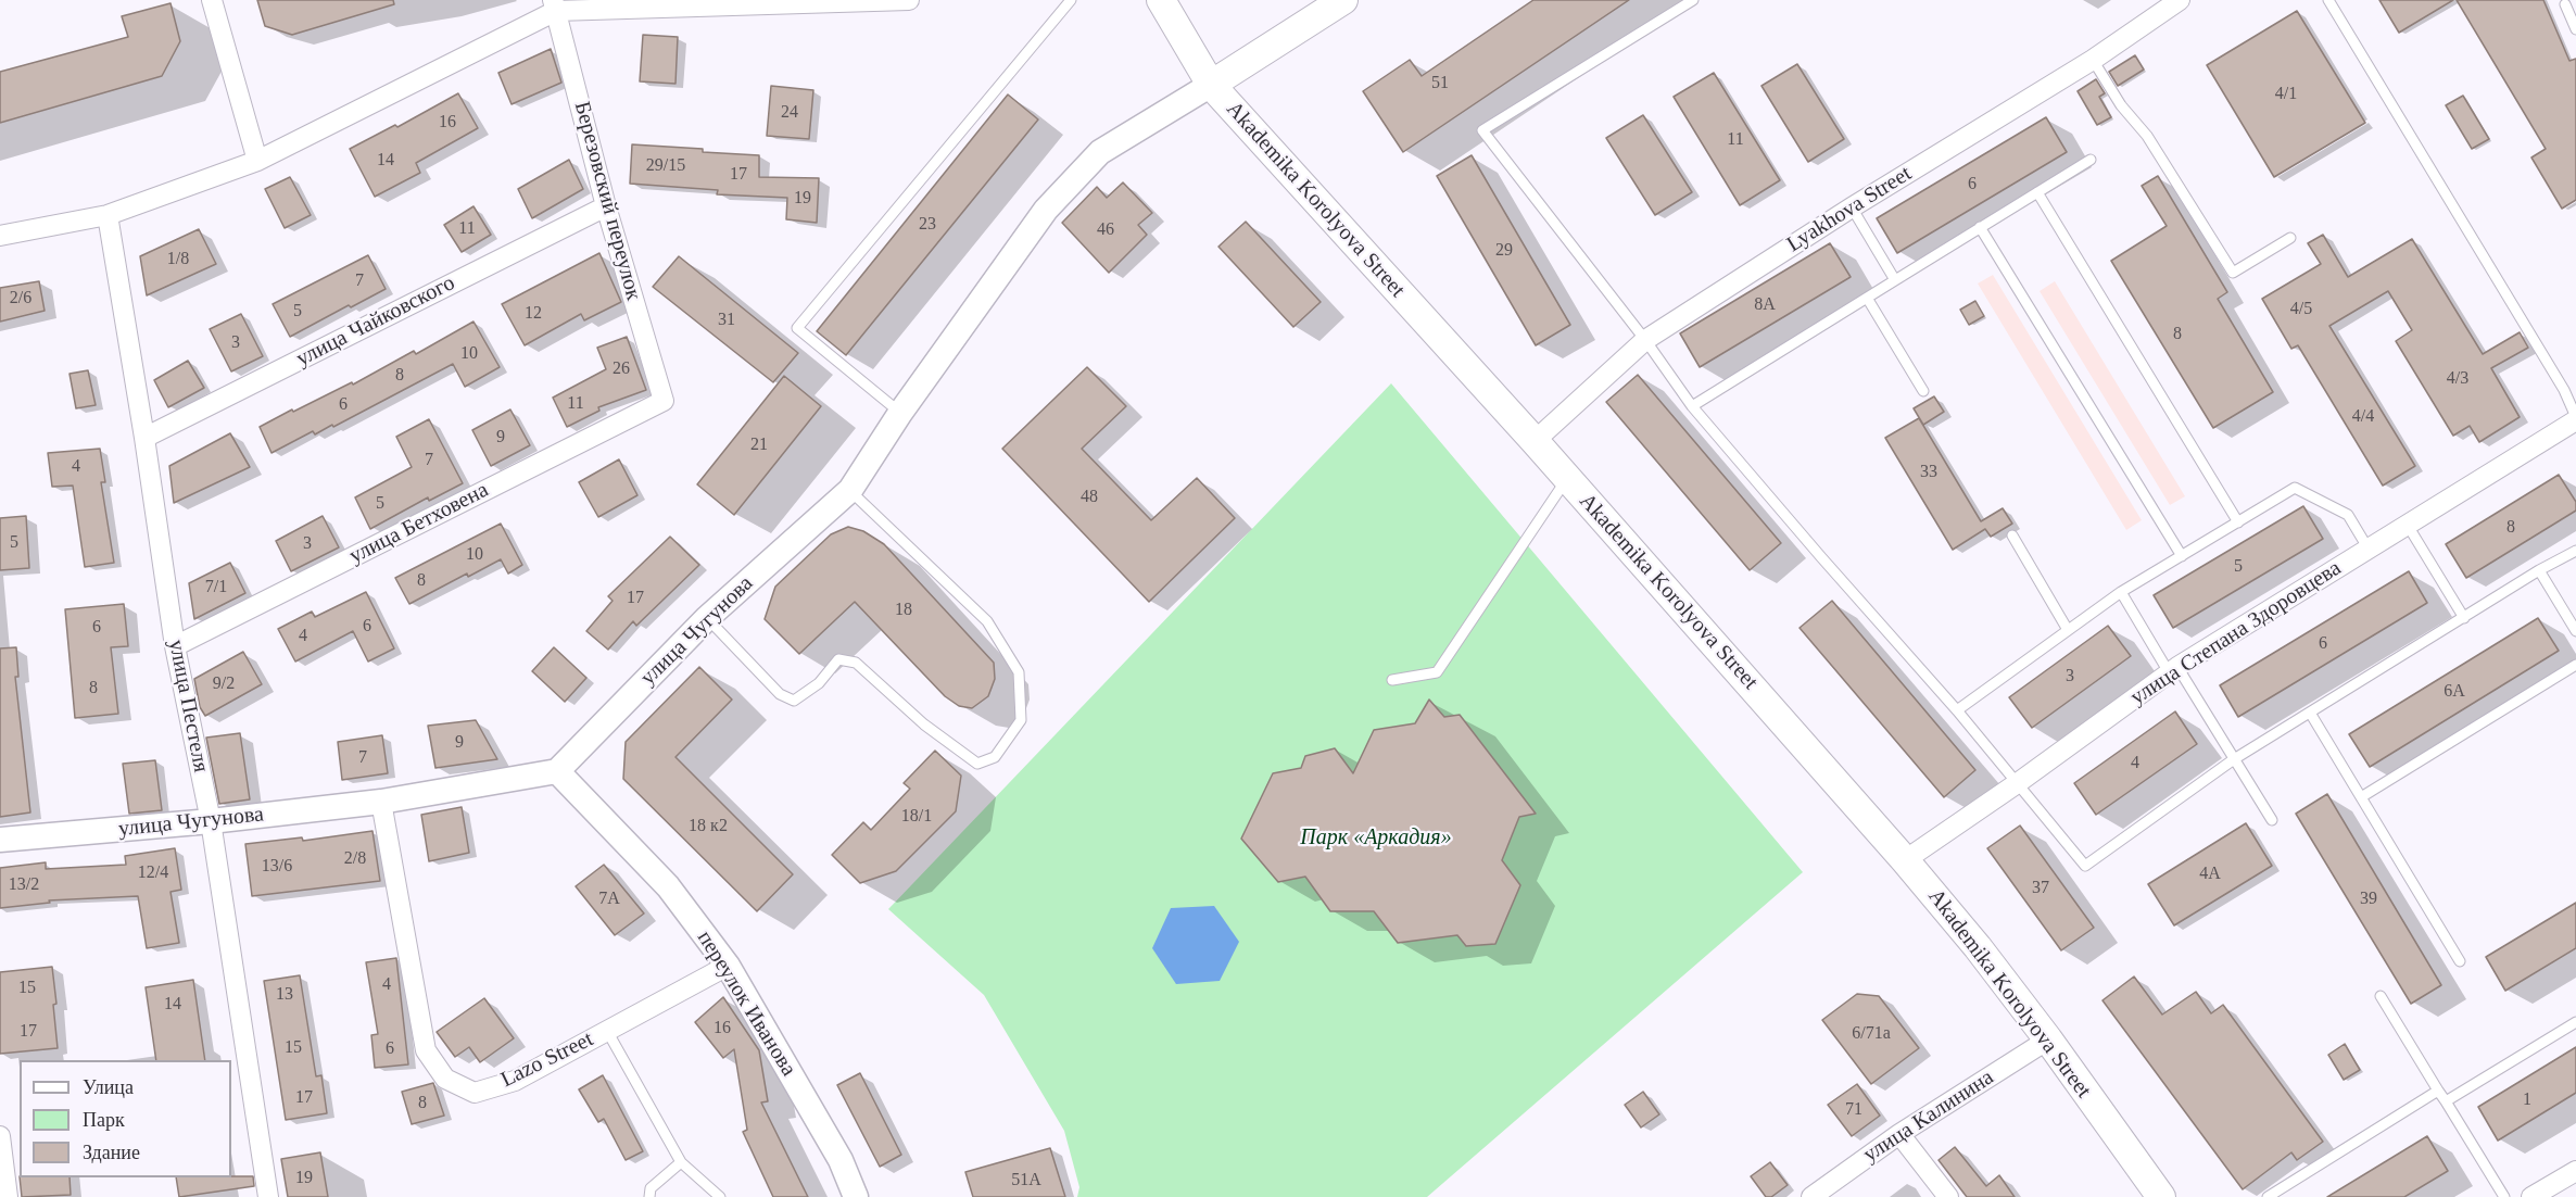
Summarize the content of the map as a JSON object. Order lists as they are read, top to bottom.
{
  "streets": {
    "main road": ["Akademika Korolyova Street"],
    "street": [
      "Березовский переулок",
      "Lyakhova Street",
      "улица Чайковского",
      "улица Бетховена",
      "улица Чугунова",
      "улица Степана Здоровцева",
      "улица Пестеля",
      "переулок Иванова",
      "Lazo Street",
      "улица Калинина"
    ]
  },
  "crossings": [
    ["Akademika Korolyova Street", "Lyakhova Street"],
    ["Akademika Korolyova Street", "улица Чугунова"],
    ["Akademika Korolyova Street", "улица Степана Здоровцева"],
    ["Akademika Korolyova Street", "улица Калинина"],
    ["Березовский переулок", "улица Чайковского"],
    ["Березовский переулок", "улица Бетховена"],
    ["улица Чайковского", "улица Пестеля"],
    ["улица Бетховена", "улица Пестеля"],
    ["улица Чугунова", "улица Пестеля"],
    ["улица Чугунова", "переулок Иванова"],
    ["улица Чугунова", "Lazo Street"],
    ["переулок Иванова", "Lazo Street"]
  ],
  "parks": ["Парк «Аркадия»"],
  "house_numbers": [
    "51",
    "4/1",
    "24",
    "16",
    "11",
    "14",
    "29/15",
    "17",
    "6",
    "19",
    "23",
    "11",
    "46",
    "29",
    "1/8",
    "7",
    "2/6",
    "8А",
    "4/5",
    "5",
    "12",
    "31",
    "8",
    "3",
    "10",
    "26",
    "8",
    "4/3",
    "11",
    "6",
    "4/4",
    "9",
    "21",
    "7",
    "4",
    "33",
    "48",
    "5",
    "8",
    "5",
    "3",
    "10",
    "5",
    "8",
    "7/1",
    "17",
    "18",
    "6",
    "6",
    "4",
    "6",
    "3",
    "9/2",
    "8",
    "6А",
    "9",
    "7",
    "4",
    "18/1",
    "18 к2",
    "2/8",
    "13/6",
    "12/4",
    "4А",
    "13/2",
    "37",
    "7А",
    "39",
    "4",
    "15",
    "13",
    "14",
    "16",
    "17",
    "6/71а",
    "15",
    "6",
    "17",
    "1",
    "8",
    "71",
    "19",
    "51А"
  ],
  "legend": ["Улица", "Парк", "Здание"]
}
